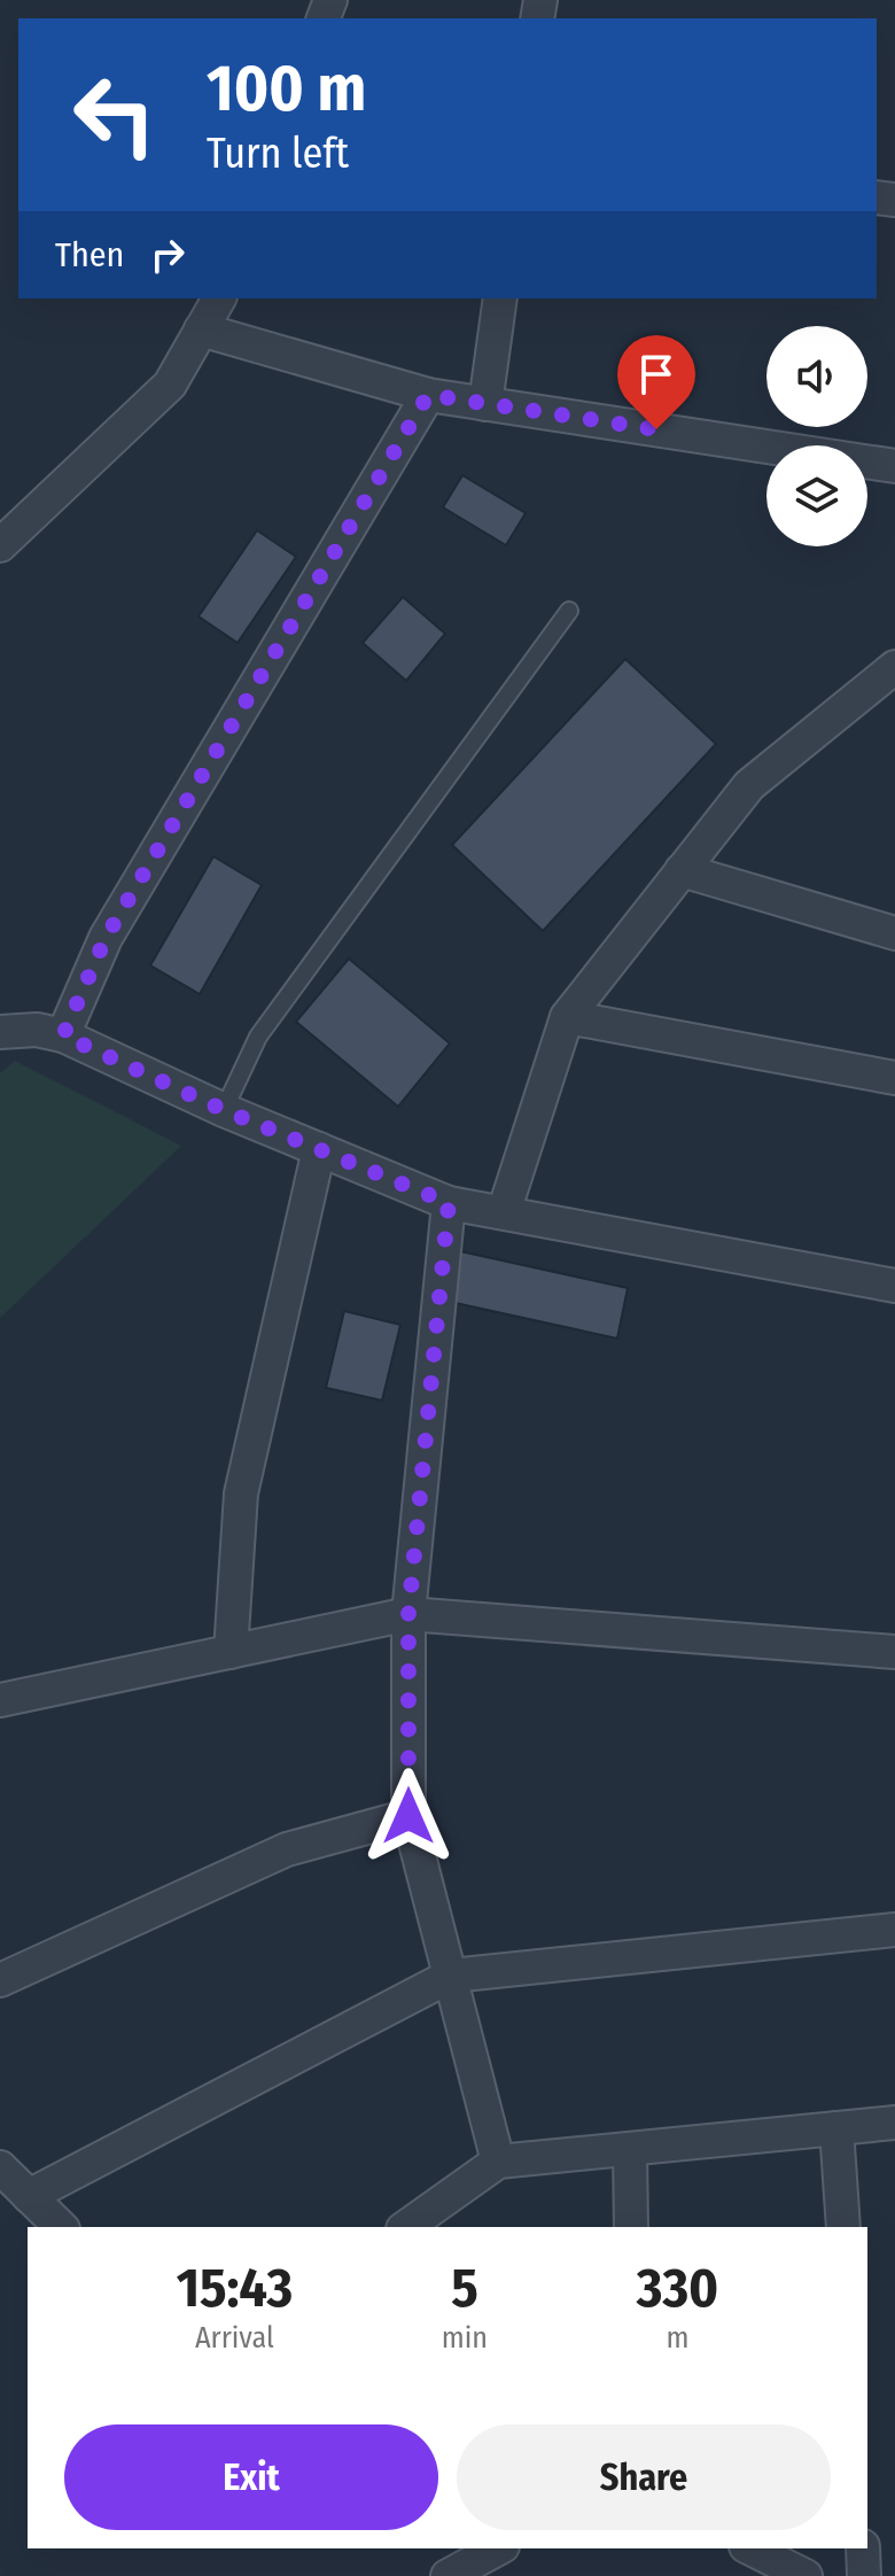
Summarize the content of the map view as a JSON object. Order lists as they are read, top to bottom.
{
  "page": {
    "turn": ["100 m", "Turn left"],
    "then": "Then",
    "eta": [
      "15:43",
      "Arrival",
      "5",
      "min",
      "330",
      "m"
    ],
    "buttons": ["Exit", "Share"]
  }
}
